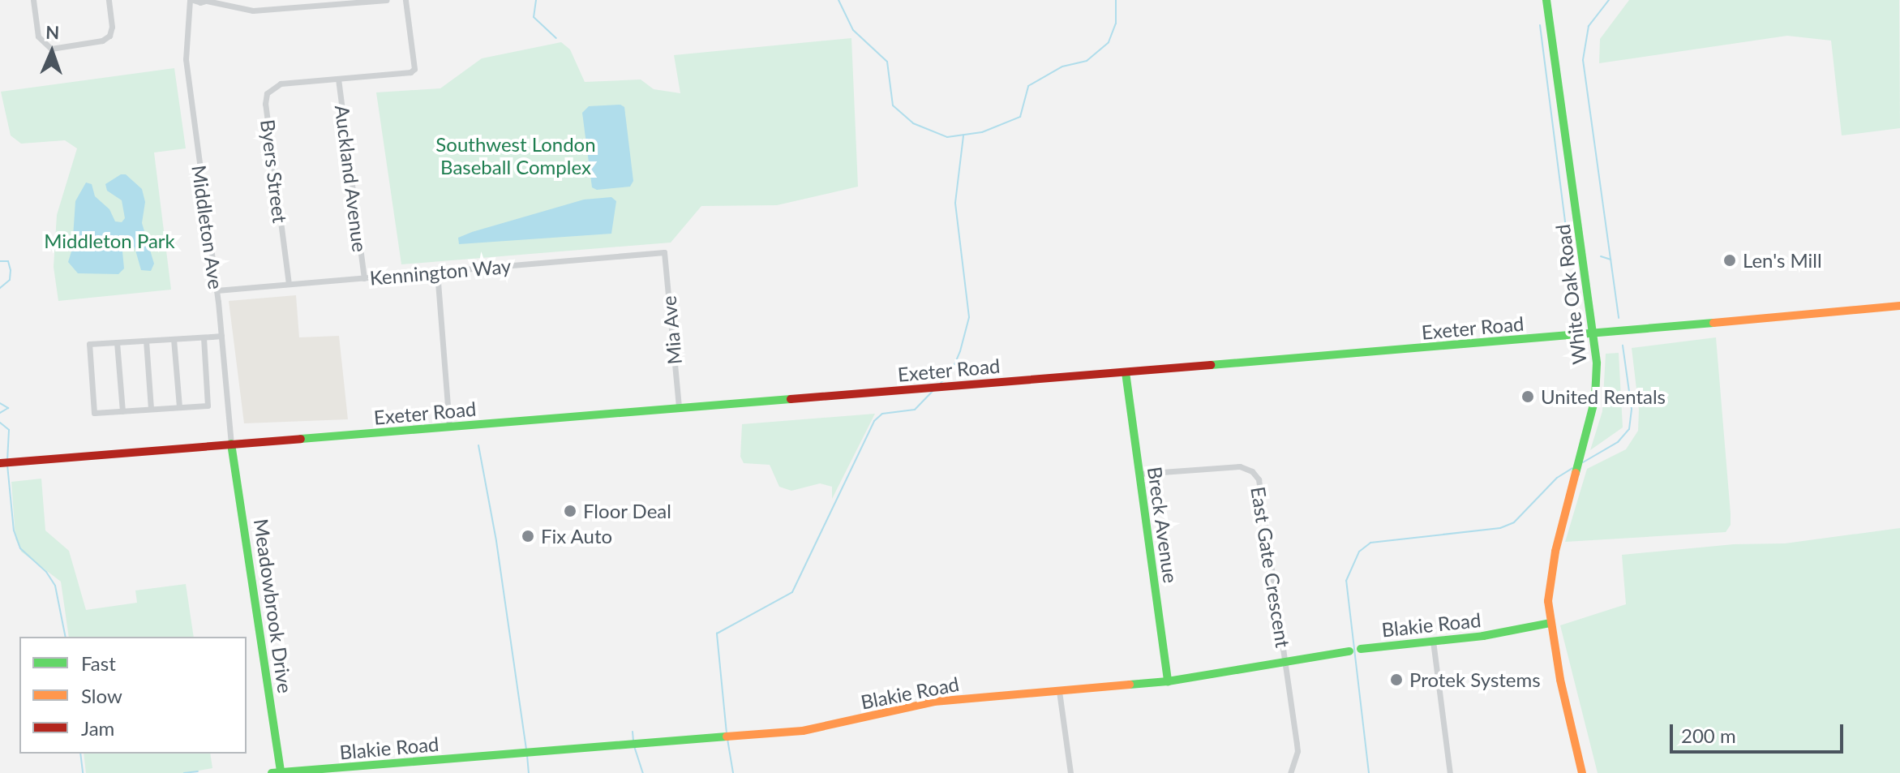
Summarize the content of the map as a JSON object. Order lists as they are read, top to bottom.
{
  "streets": {
    "street": [
      "Byers Street",
      "Auckland Avenue",
      "Middleton Ave",
      "Kennington Way",
      "White Oak Road",
      "Exeter Road",
      "Mia Ave",
      "Breck Avenue",
      "East Gate Crescent",
      "Meadowbrook Drive",
      "Blakie Road"
    ]
  },
  "crossings": [
    ["Byers Street", "Auckland Avenue"],
    ["Byers Street", "Kennington Way"],
    ["Auckland Avenue", "Kennington Way"],
    ["Middleton Ave", "Kennington Way"],
    ["Middleton Ave", "Exeter Road"],
    ["Middleton Ave", "Meadowbrook Drive"],
    ["Kennington Way", "Mia Ave"],
    ["White Oak Road", "Exeter Road"],
    ["White Oak Road", "Blakie Road"],
    ["Exeter Road", "Mia Ave"],
    ["Exeter Road", "Breck Avenue"],
    ["Exeter Road", "Meadowbrook Drive"],
    ["Breck Avenue", "East Gate Crescent"],
    ["Breck Avenue", "Blakie Road"],
    ["East Gate Crescent", "Blakie Road"],
    ["Meadowbrook Drive", "Blakie Road"]
  ],
  "parks": ["Southwest London Baseball Complex", "Middleton Park"],
  "places": [
    "Len's Mill",
    "United Rentals",
    "Floor Deal",
    "Fix Auto",
    "Protek Systems"
  ],
  "legend": ["Fast", "Slow", "Jam"],
  "scale_bar": "200 m",
  "north": "top"
}
